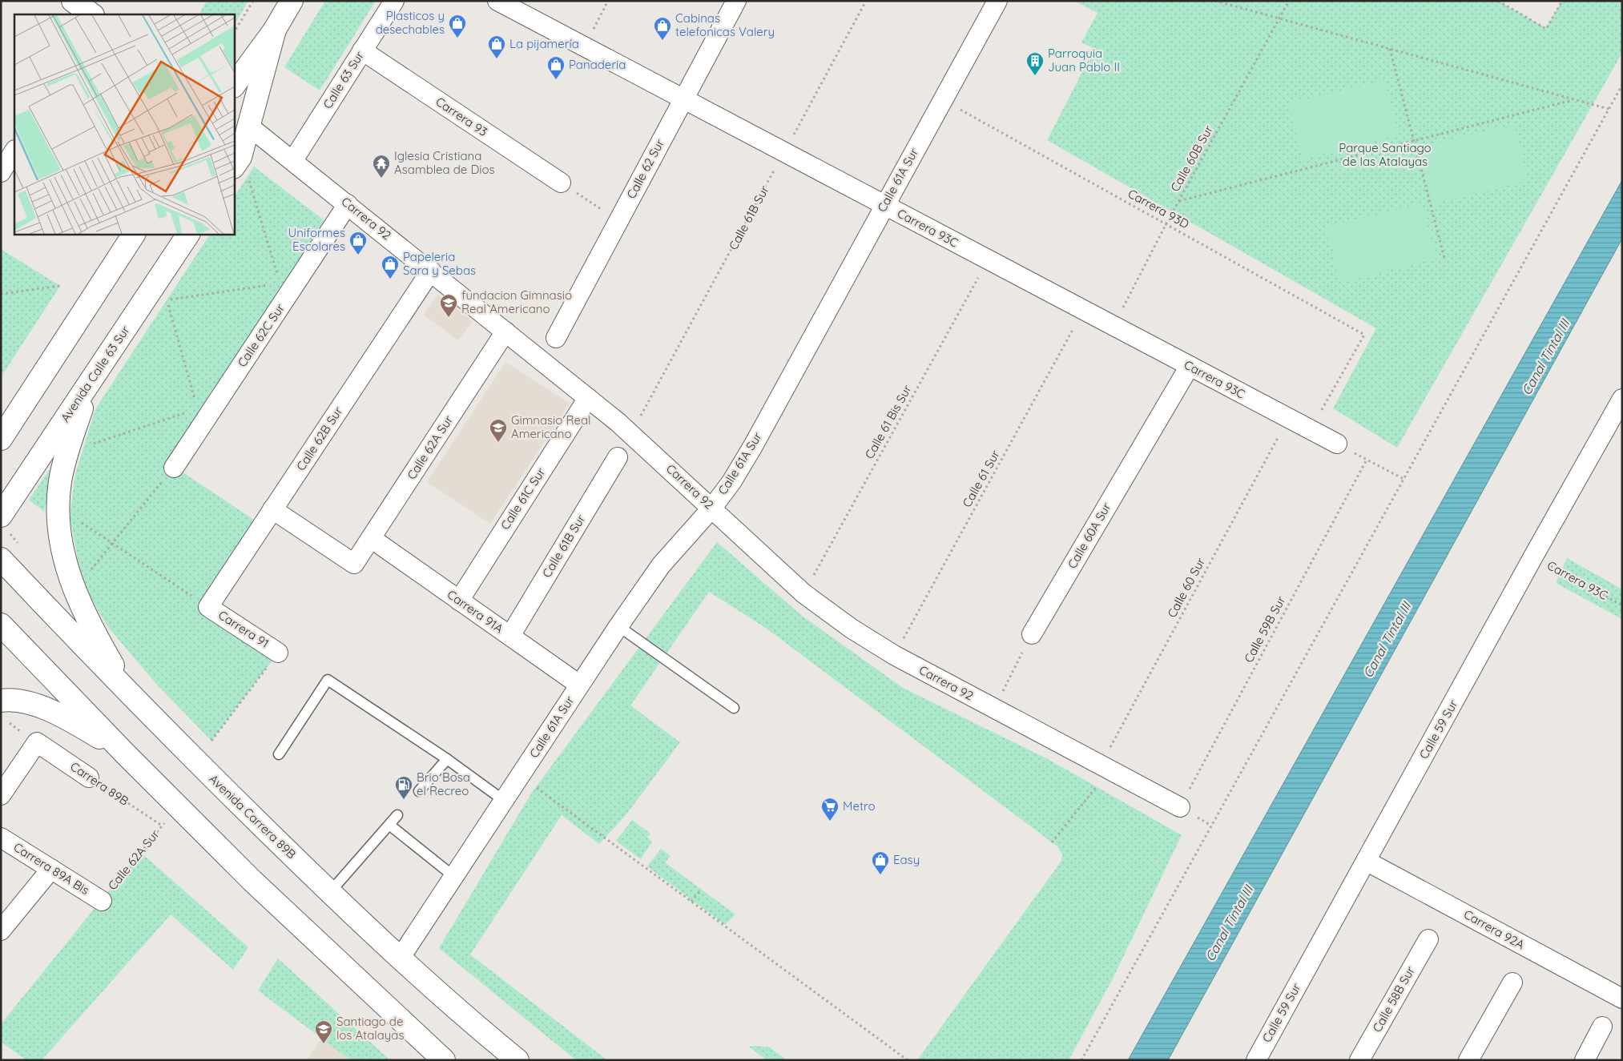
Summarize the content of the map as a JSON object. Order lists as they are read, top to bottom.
{
  "streets": {
    "main road": ["Avenida Calle 63 Sur", "Avenida Carrera 89B"],
    "street": [
      "Calle 63 Sur",
      "Carrera 93",
      "Calle 62 Sur",
      "Calle 61A Sur",
      "Calle 61B Sur",
      "Carrera 92",
      "Carrera 93C",
      "Calle 62C Sur",
      "Calle 62B Sur",
      "Calle 62A Sur",
      "Calle 61C Sur",
      "Calle 60A Sur",
      "Carrera 91A",
      "Carrera 91",
      "Calle 59 Sur",
      "Carrera 89B",
      "Carrera 89A Bis",
      "Carrera 92A",
      "Calle 58B Sur"
    ],
    "path": [
      "Calle 60B Sur",
      "Carrera 93D",
      "Calle 61 Bis Sur",
      "Calle 61 Sur",
      "Calle 60 Sur",
      "Calle 59B Sur"
    ]
  },
  "crossings": [
    ["Calle 63 Sur", "Carrera 93"],
    ["Calle 63 Sur", "Carrera 92"],
    ["Calle 60B Sur", "Carrera 93D"],
    ["Calle 60B Sur", "Carrera 93C"],
    ["Calle 62 Sur", "Carrera 93C"],
    ["Calle 61A Sur", "Carrera 93D"],
    ["Calle 61A Sur", "Carrera 92"],
    ["Calle 61A Sur", "Carrera 93C"],
    ["Calle 61A Sur", "Carrera 91A"],
    ["Calle 61A Sur", "Avenida Carrera 89B"],
    ["Carrera 93D", "Carrera 93C"],
    ["Calle 61B Sur", "Carrera 92"],
    ["Calle 61B Sur", "Carrera 93C"],
    ["Calle 61B Sur", "Carrera 91A"],
    ["Carrera 92", "Calle 62C Sur"],
    ["Carrera 92", "Calle 61 Bis Sur"],
    ["Carrera 92", "Calle 62B Sur"],
    ["Carrera 92", "Calle 62A Sur"],
    ["Carrera 92", "Calle 61 Sur"],
    ["Carrera 92", "Calle 61C Sur"],
    ["Carrera 92", "Calle 60 Sur"],
    ["Carrera 92", "Calle 59B Sur"],
    ["Carrera 93C", "Calle 61 Bis Sur"],
    ["Carrera 93C", "Calle 61 Sur"],
    ["Carrera 93C", "Calle 60A Sur"],
    ["Carrera 93C", "Calle 60 Sur"],
    ["Carrera 93C", "Calle 59 Sur"],
    ["Calle 62B Sur", "Calle 62A Sur"],
    ["Calle 62B Sur", "Carrera 91"],
    ["Calle 62A Sur", "Carrera 91A"],
    ["Calle 62A Sur", "Carrera 89B"],
    ["Calle 62A Sur", "Carrera 89A Bis"],
    ["Calle 61C Sur", "Carrera 91A"],
    ["Calle 59 Sur", "Carrera 92A"]
  ],
  "water": ["Canal Tintal III"],
  "parks": ["Parque Santiago de las Atalayas"],
  "places": {
    "shop": [
      "Plasticos y desechables",
      "Cabinas telefonicas Valery",
      "La pijamería",
      "Panaderia",
      "Uniformes Escolares",
      "Papeleria Sara y Sebas",
      "Easy"
    ],
    "building": ["Parroquia Juan Pablo II"],
    "temple": ["Iglesia Cristiana Asamblea de Dios"],
    "school or university": ["fundacion Gimnasio Real Americano", "Gimnasio Real Americano", "Santiago de los Atalayas"],
    "fuel station": ["Brio Bosa el Recreo"],
    "supermarket": ["Metro"]
  }
}
